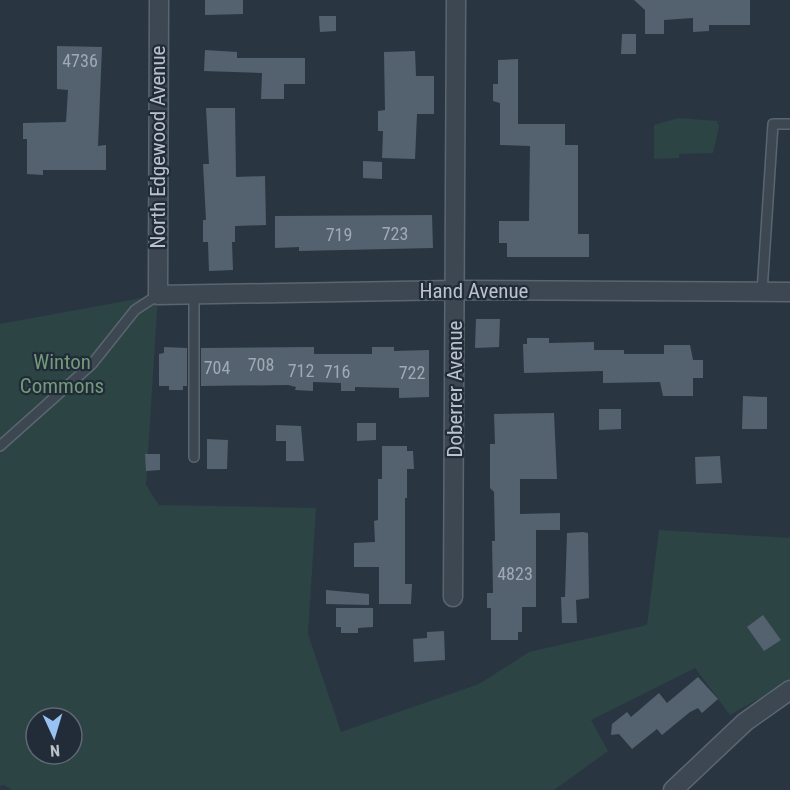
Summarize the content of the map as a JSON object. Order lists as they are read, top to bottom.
{
  "streets": {
    "street": ["North Edgewood Avenue", "Hand Avenue", "Doberrer Avenue"]
  },
  "crossings": [
    ["North Edgewood Avenue", "Hand Avenue"],
    ["Hand Avenue", "Doberrer Avenue"]
  ],
  "parks": ["Winton Commons"],
  "house_numbers": [
    "4736",
    "723",
    "719",
    "708",
    "704",
    "712",
    "716",
    "722",
    "4823"
  ],
  "north": "bottom"
}
